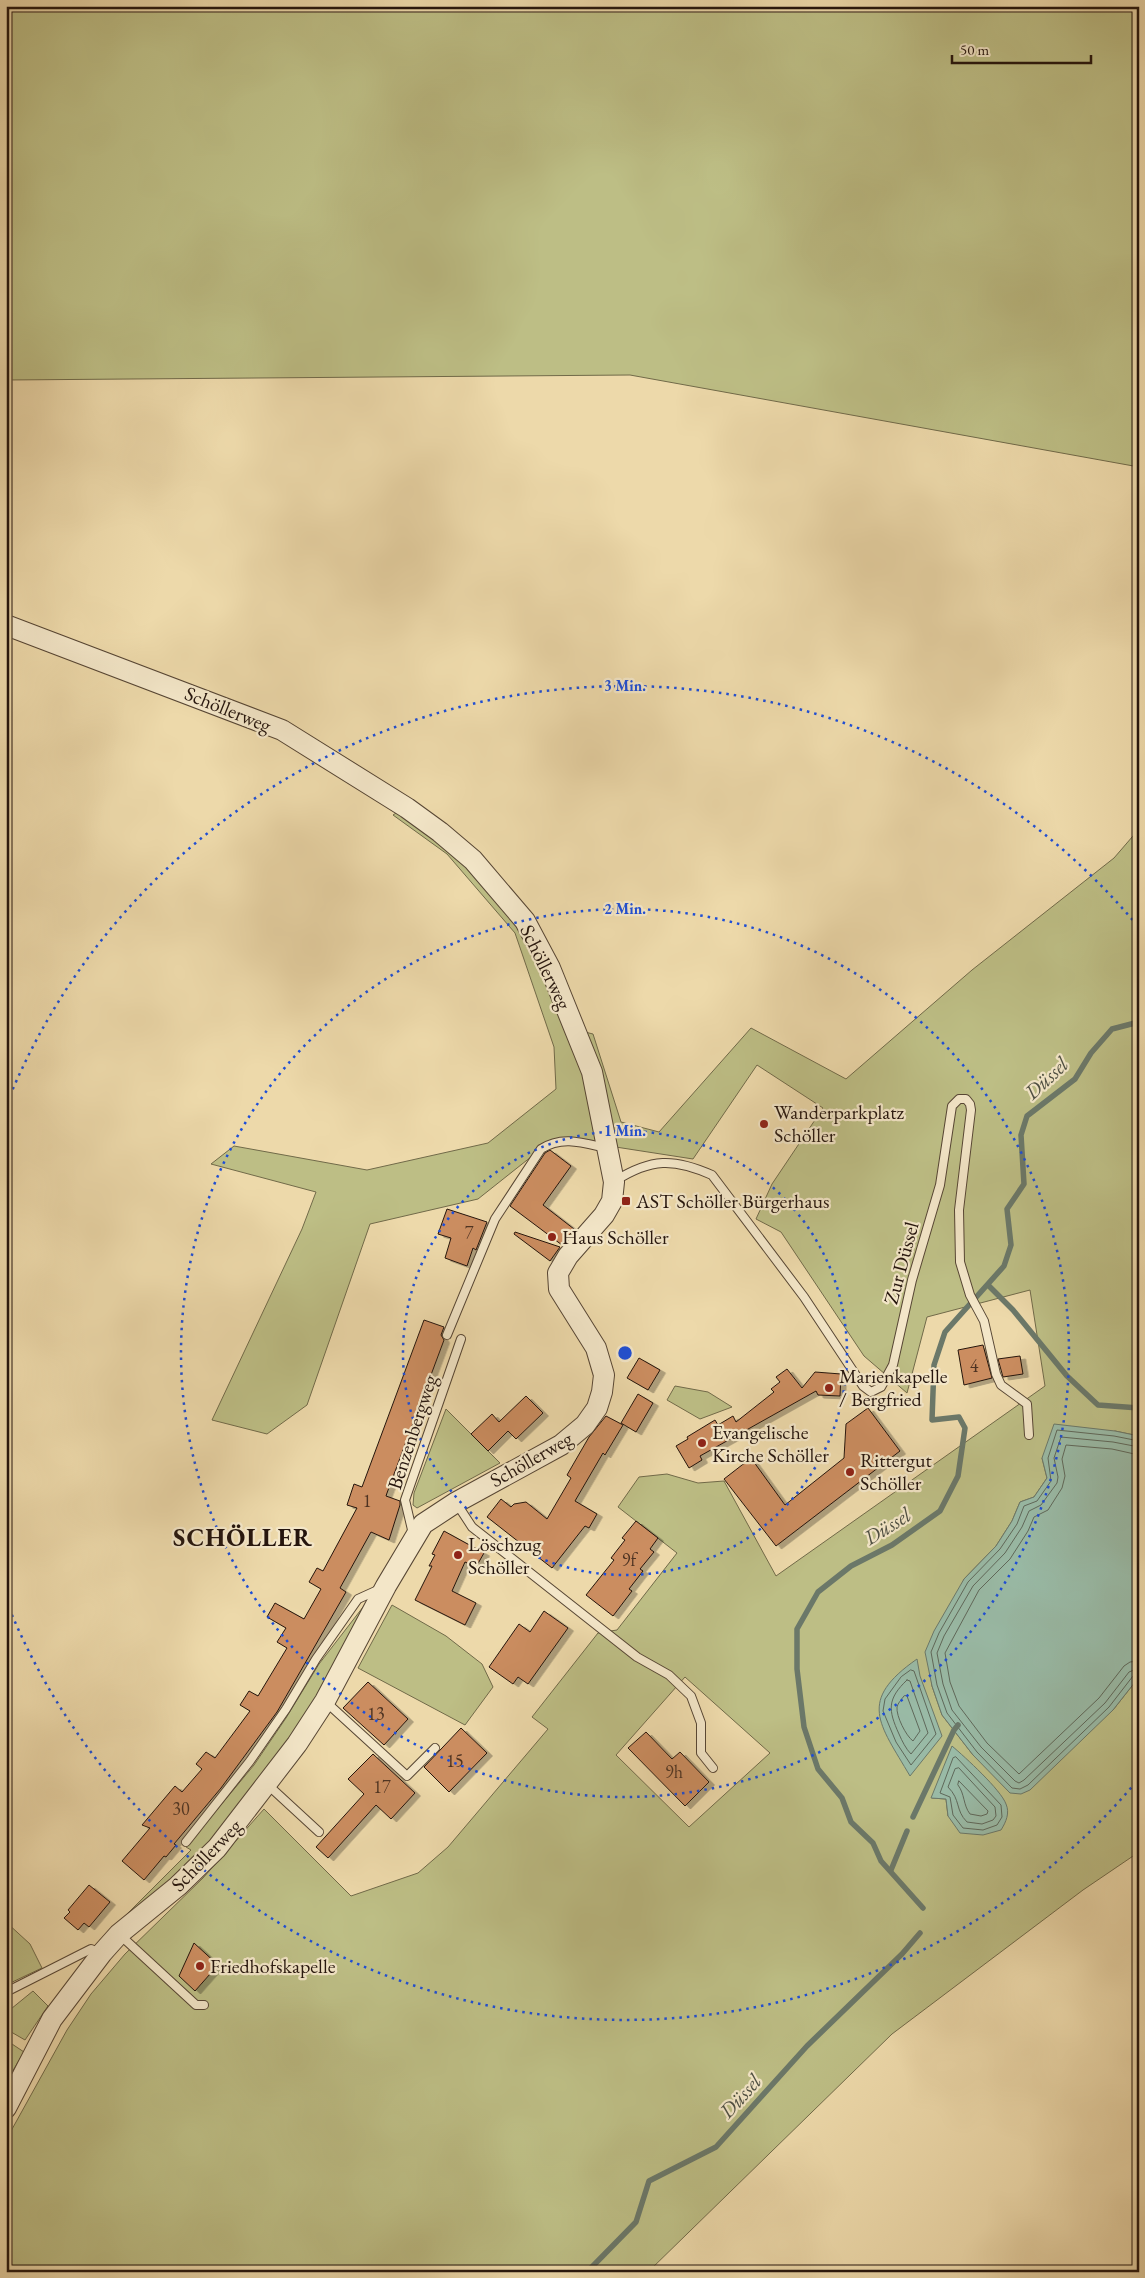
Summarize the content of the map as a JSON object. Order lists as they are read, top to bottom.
{
  "streets": {
    "street": ["Schöllerweg"],
    "lane": ["Zur Düssel", "Benzenbergweg"]
  },
  "crossings": [
    ["Schöllerweg", "Zur Düssel"],
    ["Schöllerweg", "Benzenbergweg"]
  ],
  "districts": ["SCHÖLLER"],
  "water": ["Düssel"],
  "places": {
    "other": [
      "Wanderparkplatz Schöller",
      "Haus Schöller",
      "Marienkapelle / Bergfried",
      "Evangelische Kirche Schöller",
      "Rittergut Schöller",
      "Löschzug Schöller",
      "Friedhofskapelle"
    ],
    "transit": ["AST Schöller Bürgerhaus"]
  },
  "house_numbers": [
    "7",
    "4",
    "1",
    "9f",
    "13",
    "15",
    "9h",
    "17",
    "30"
  ],
  "scale_bar": "50 m",
  "rings": ["3 Min.", "2 Min.", "1 Min."]
}
